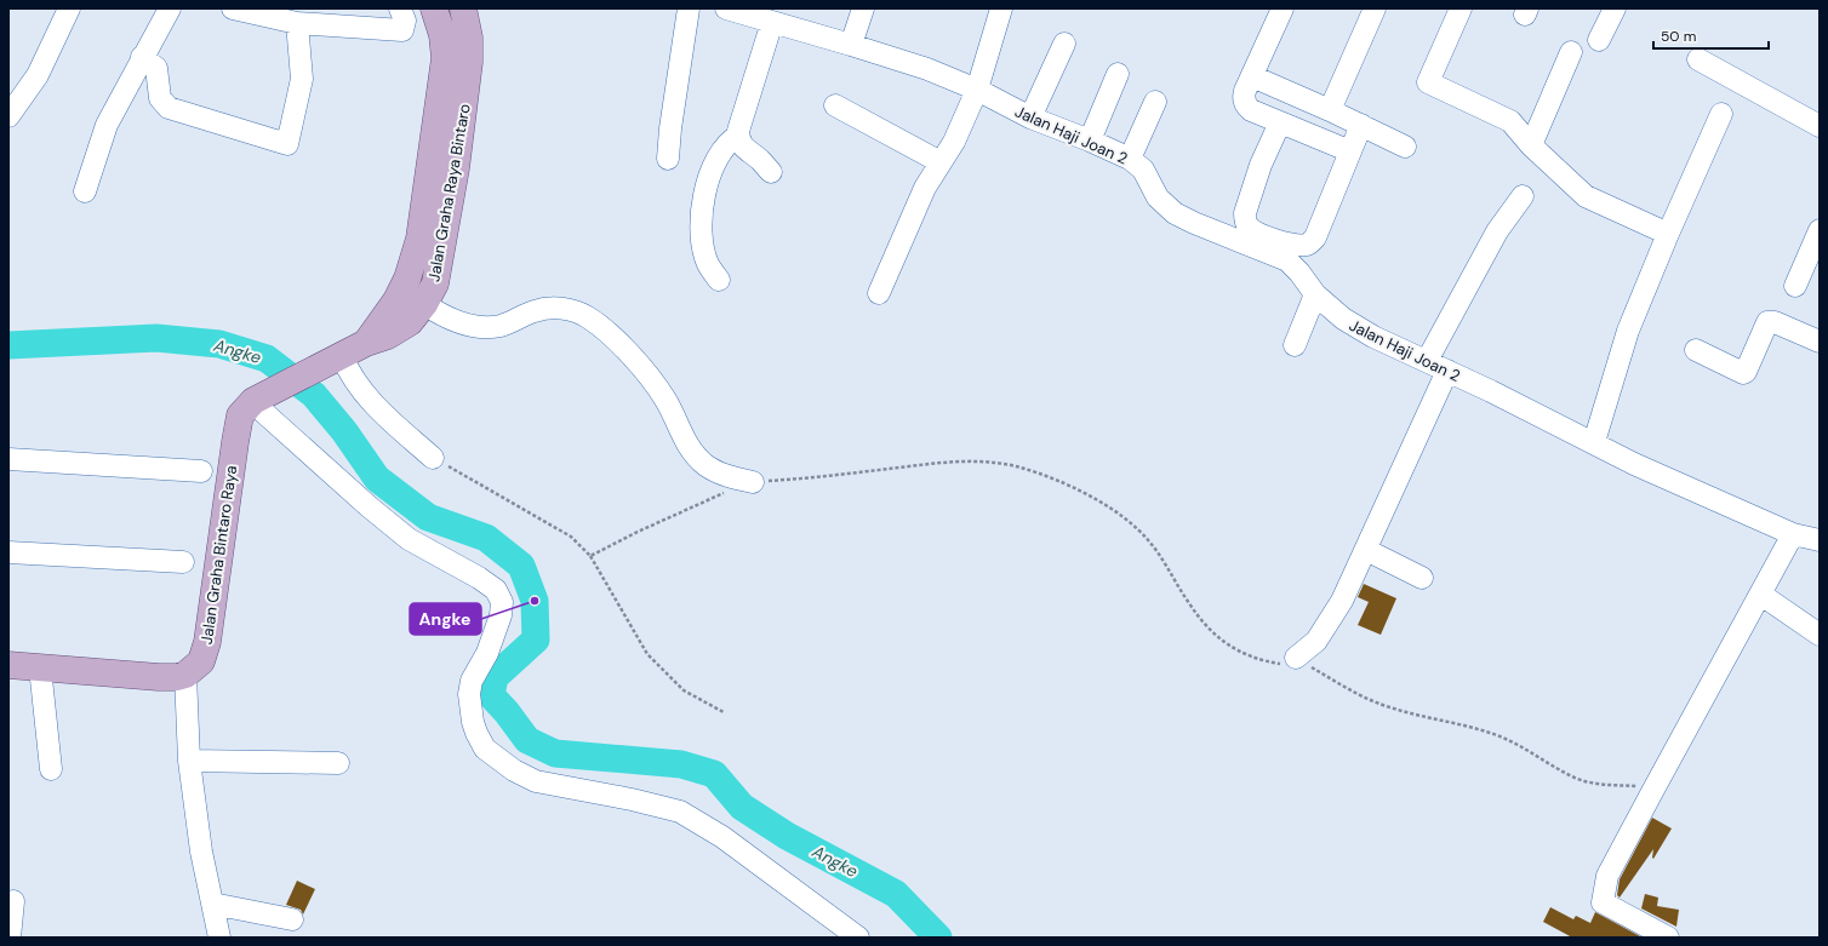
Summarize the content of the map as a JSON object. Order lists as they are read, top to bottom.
{
  "streets": {
    "main road": ["Jalan Graha Raya Bintaro", "Jalan Graha Bintaro Raya"],
    "street": ["Jalan Haji Joan 2"]
  },
  "crossings": [
    ["Jalan Graha Raya Bintaro", "Jalan Graha Bintaro Raya"]
  ],
  "water": ["Angke"],
  "places": ["Angke"],
  "scale_bar": "50 m"
}
